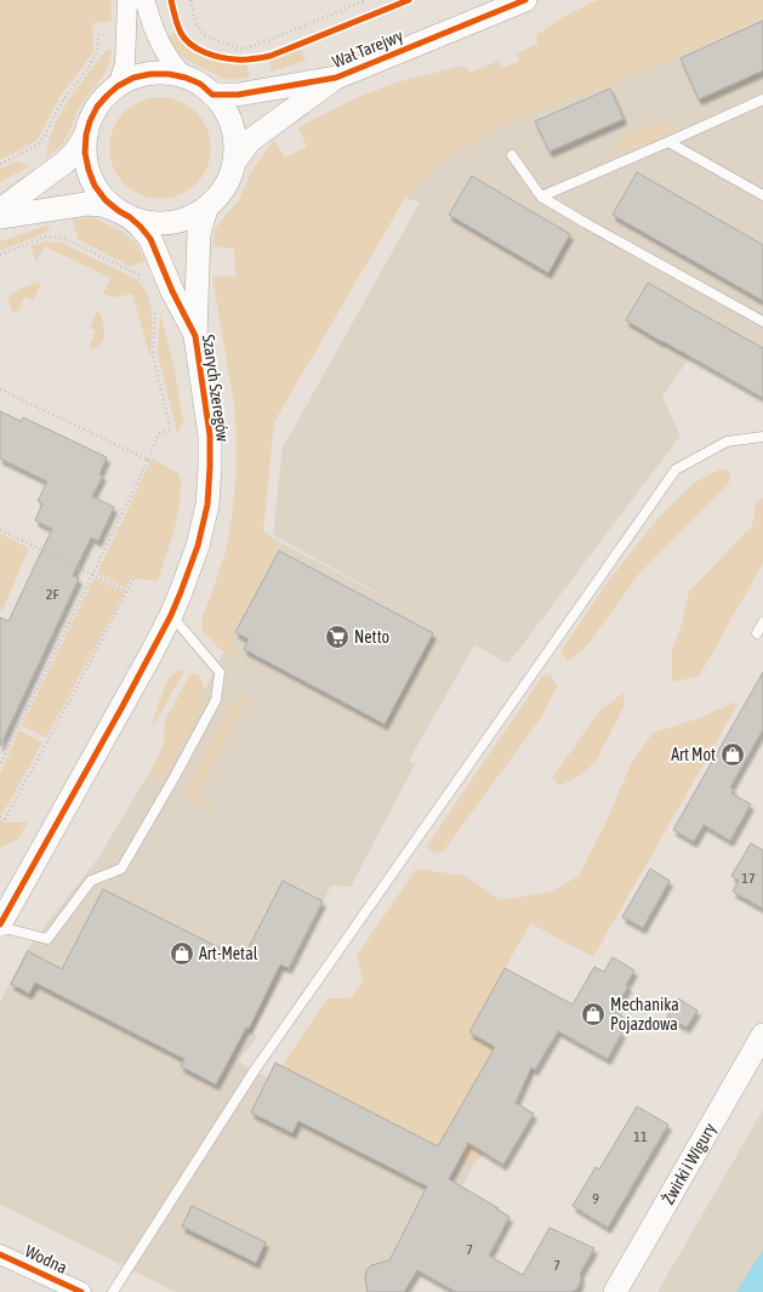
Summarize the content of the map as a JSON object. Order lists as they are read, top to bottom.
{
  "streets": {
    "street": [
      "Wał Tarejwy",
      "Szarych Szeregów",
      "Żwirki i Wigury",
      "Wodna"
    ]
  },
  "crossings": [
    ["Wał Tarejwy", "Szarych Szeregów"]
  ],
  "places": {
    "supermarket": ["Netto"],
    "shop": ["Art Mot", "Art-Metal", "Mechanika Pojazdowa"]
  },
  "house_numbers": [
    "2F",
    "17",
    "11",
    "9",
    "7",
    "7"
  ]
}
